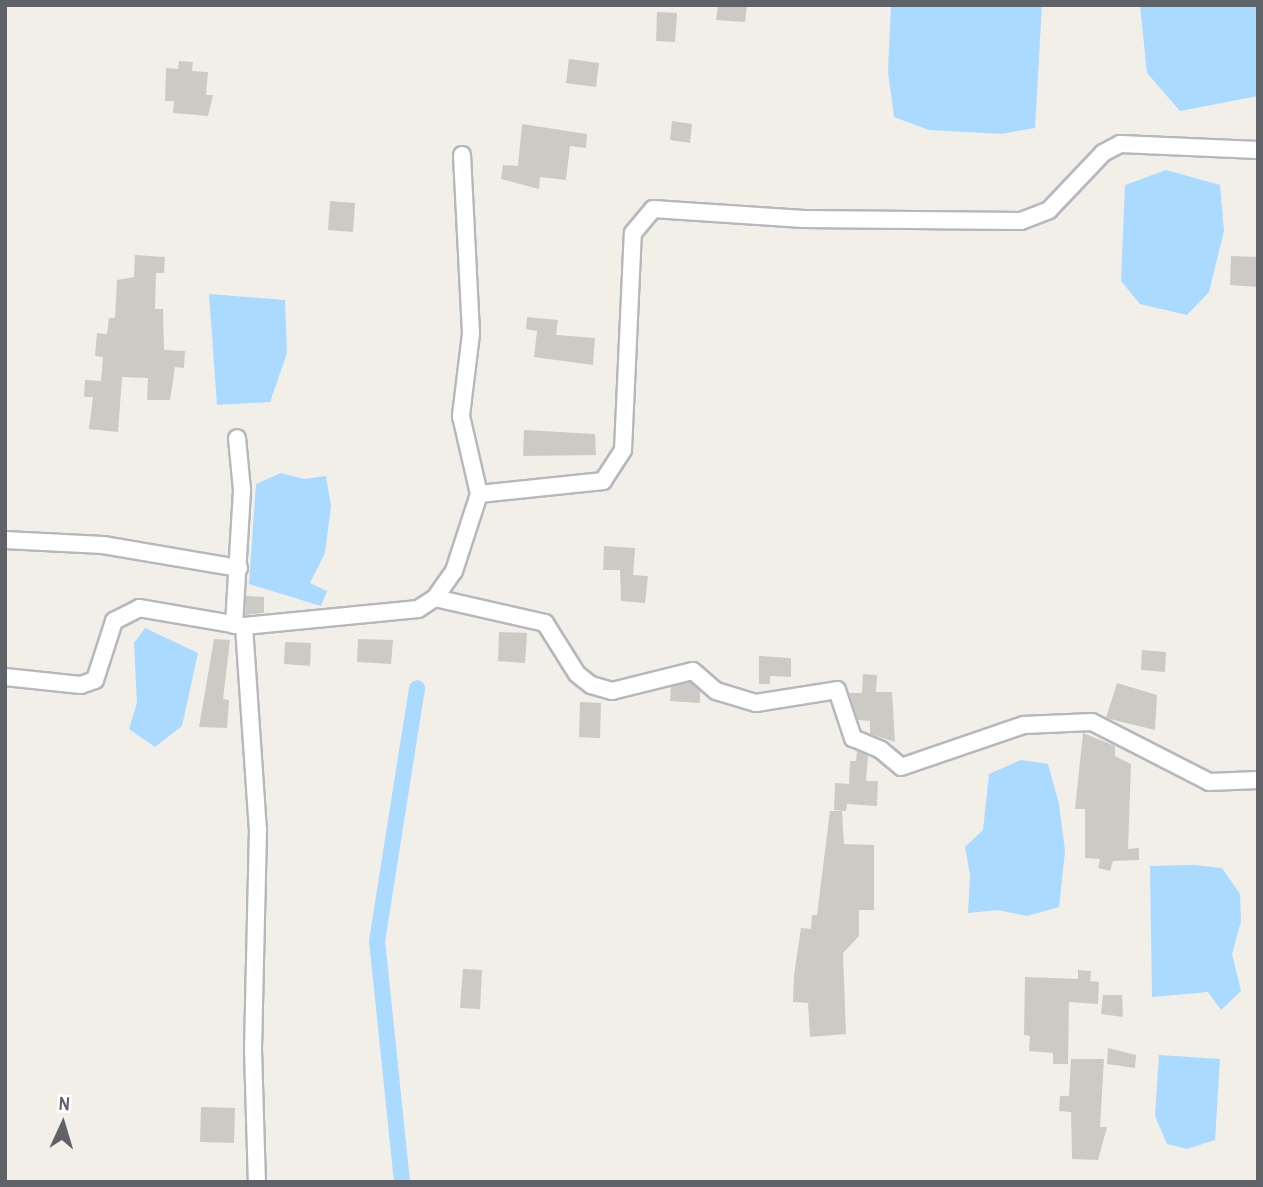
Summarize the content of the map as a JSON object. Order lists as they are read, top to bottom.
{
  "north": "top"
}
